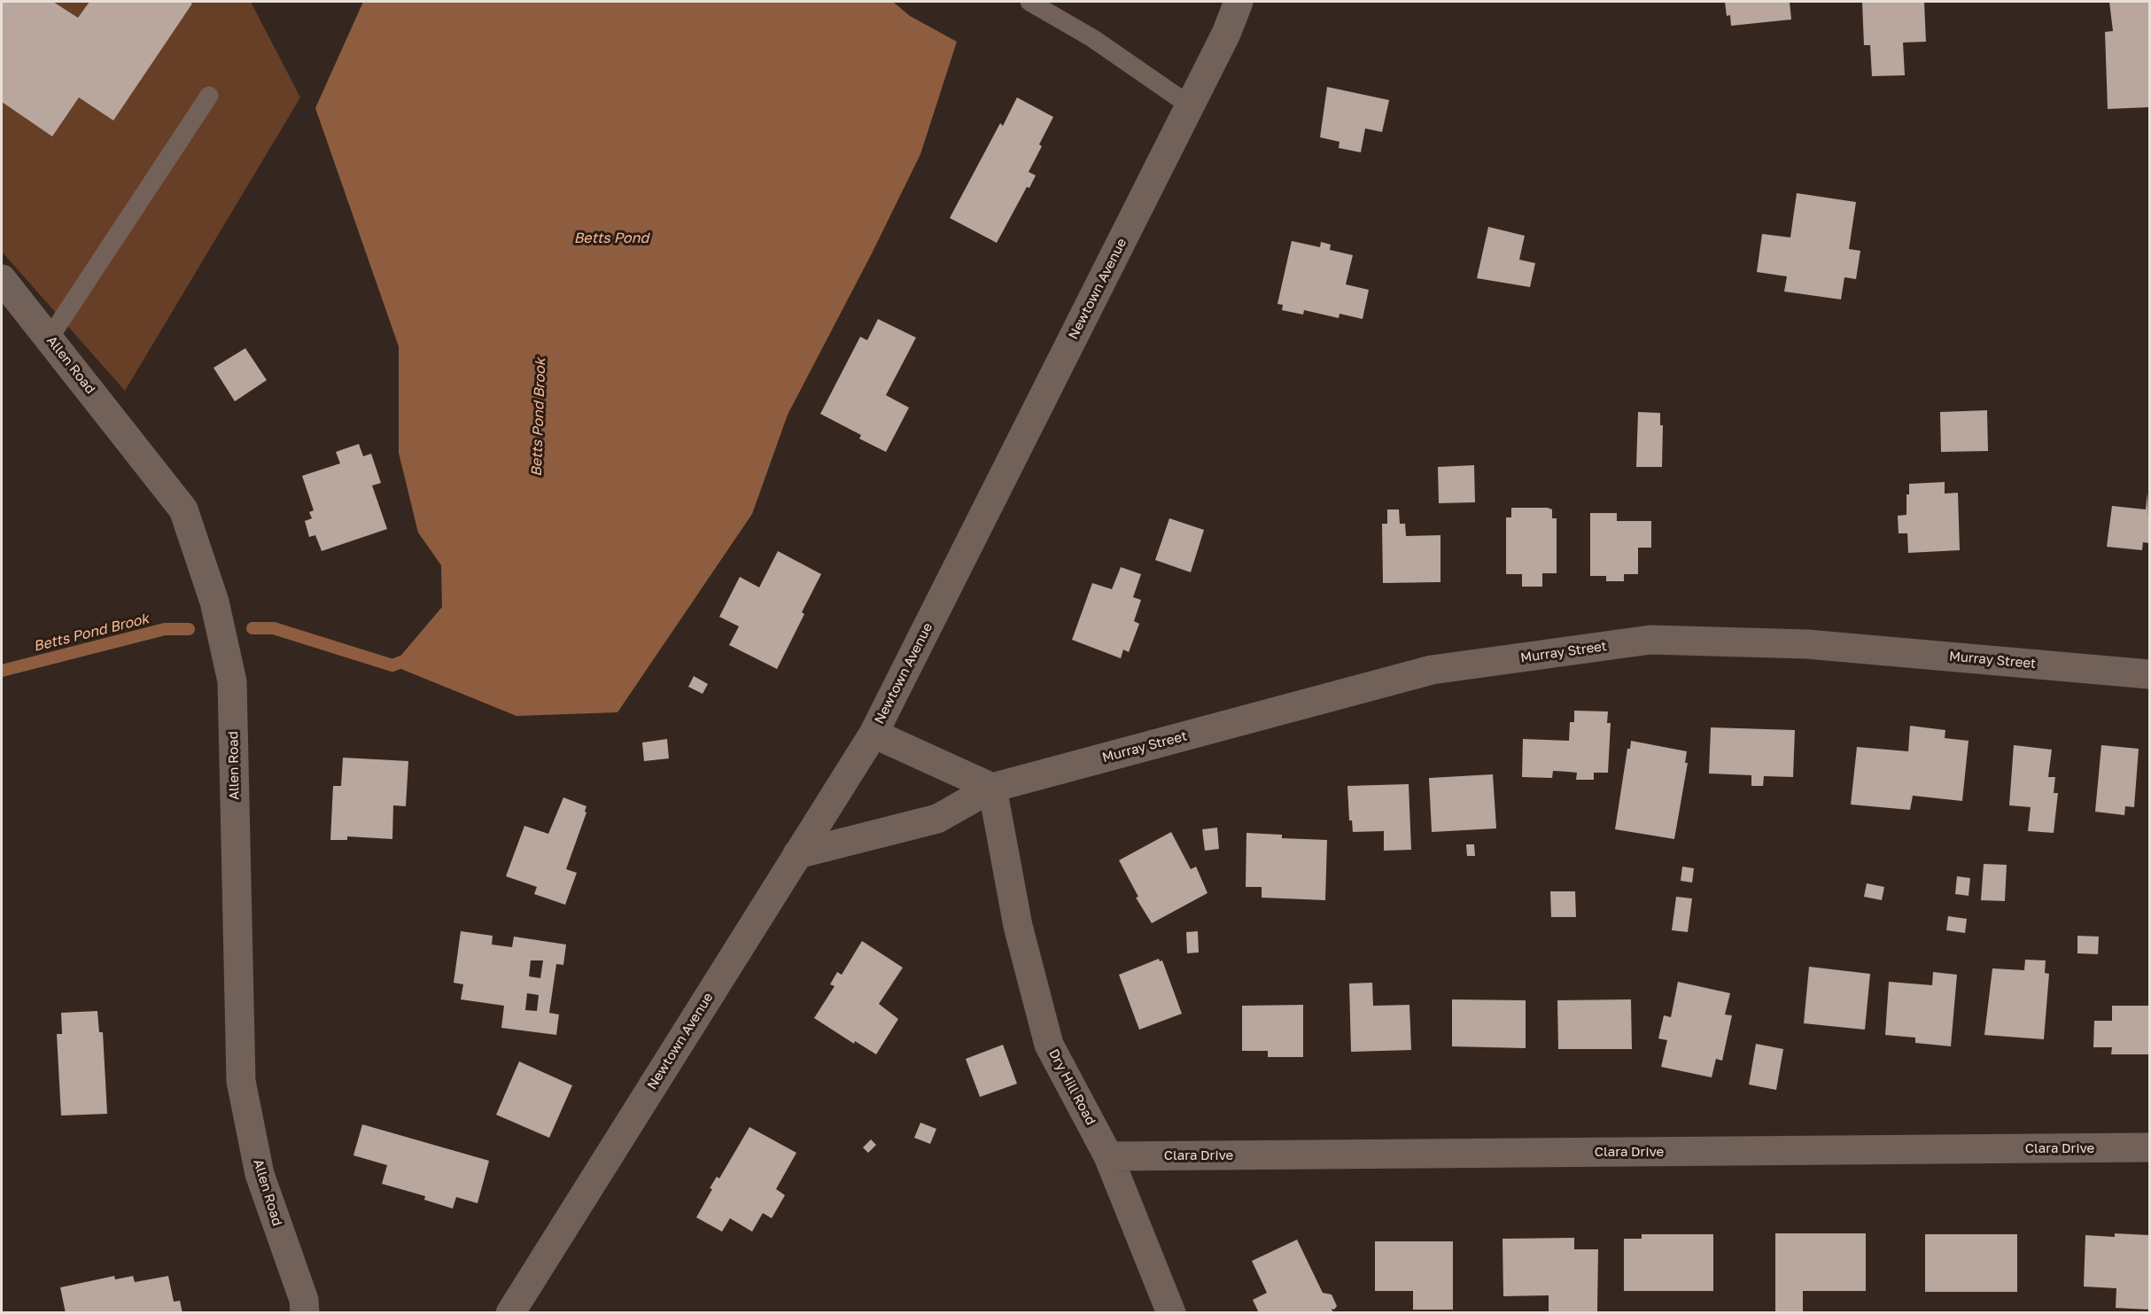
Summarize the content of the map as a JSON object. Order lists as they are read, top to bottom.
{
  "streets": {
    "street": [
      "Newtown Avenue",
      "Allen Road",
      "Murray Street",
      "Dry Hill Road",
      "Clara Drive"
    ]
  },
  "crossings": [
    ["Newtown Avenue", "Murray Street"],
    ["Murray Street", "Dry Hill Road"],
    ["Dry Hill Road", "Clara Drive"]
  ],
  "water": ["Betts Pond", "Betts Pond Brook"]
}
